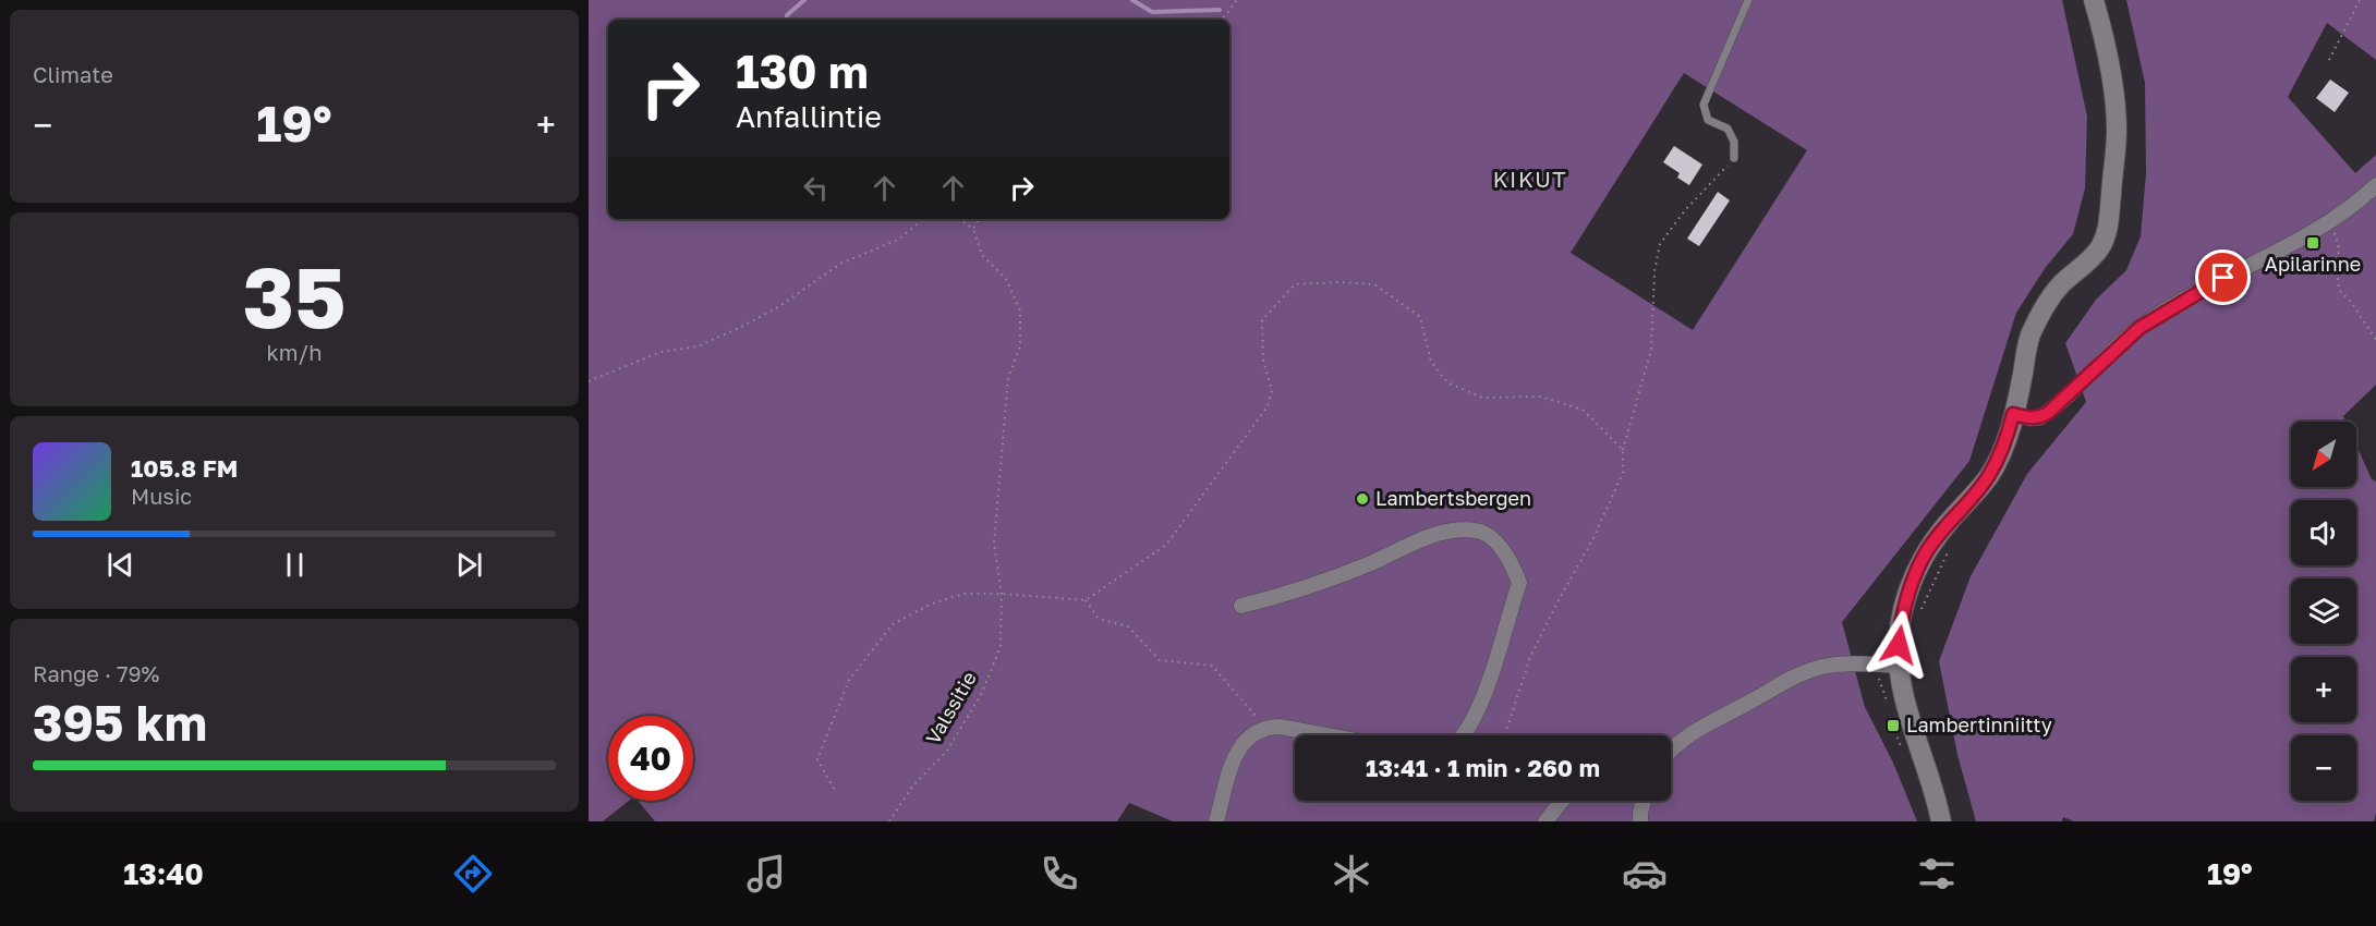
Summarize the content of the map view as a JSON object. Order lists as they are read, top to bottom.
{
  "streets": {
    "path": ["Valssitie"]
  },
  "districts": ["KIKUT"],
  "places": {
    "transit": ["Apilarinne", "Lambertinniitty"],
    "other": ["Lambertsbergen"]
  },
  "north": "bottom left",
  "page": {
    "tile": [
      "Climate",
      ["35", "km/h"],
      ["Range · 79%", "395 km"]
    ],
    "turn": ["130 m", "Anfallintie"],
    "heat": ["−", "19°", "+"],
    "map_buttons": ["+", "−"],
    "song": ["105.8 FM", "Music"],
    "limit": "40",
    "trip": "13:41 · 1 min · 260 m",
    "tabs": ["13:40", "19°"]
  }
}
